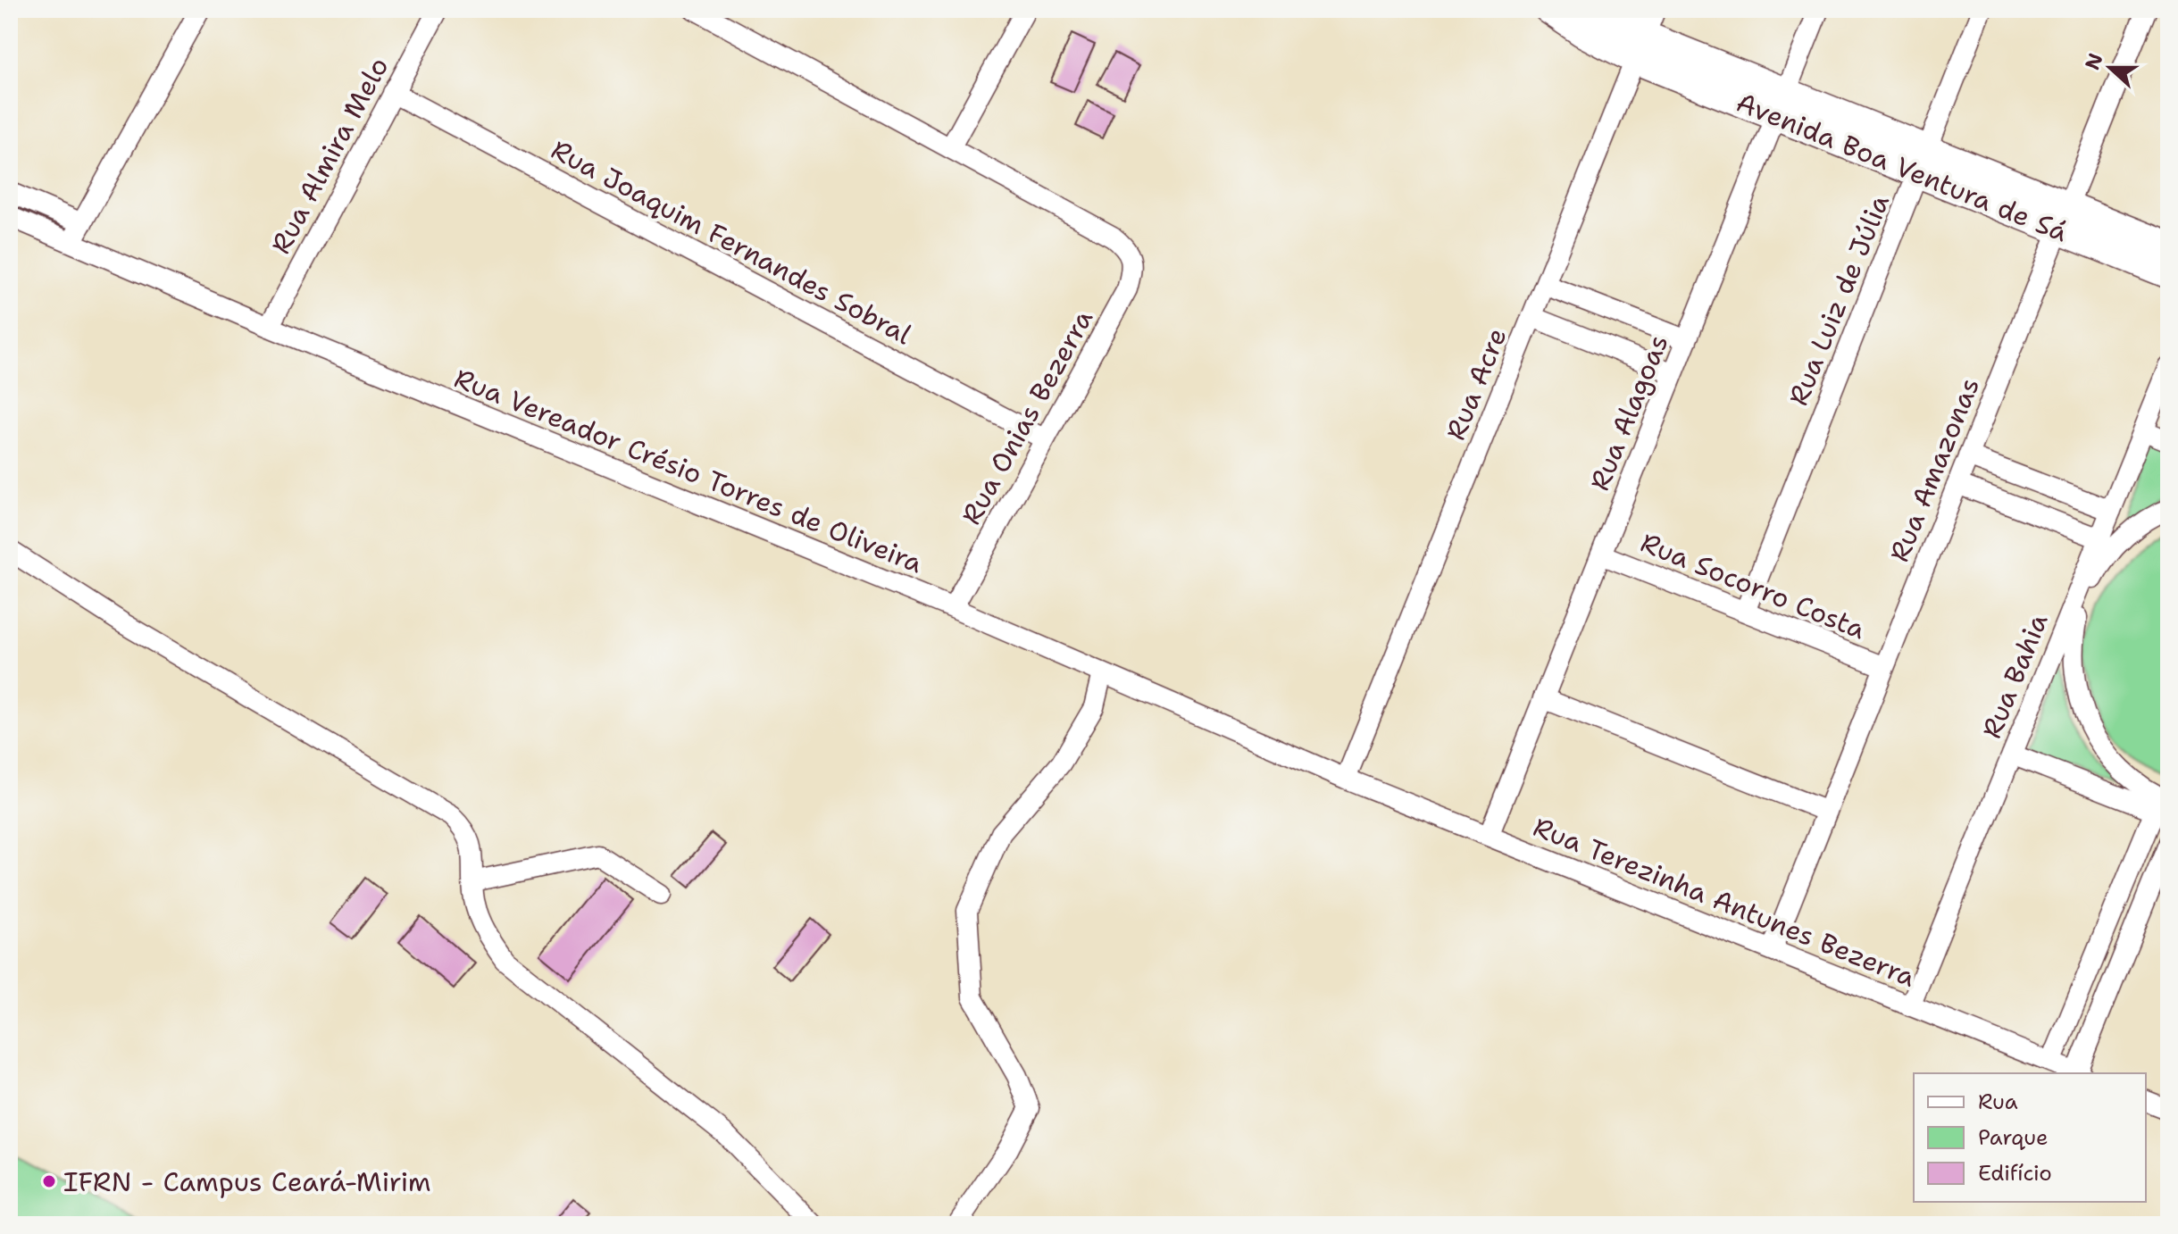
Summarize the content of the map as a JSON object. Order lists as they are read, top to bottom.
{
  "streets": {
    "street": [
      "Rua Almira Melo",
      "Avenida Boa Ventura de Sá",
      "Rua Joaquim Fernandes Sobral",
      "Rua Luiz de Júlia",
      "Rua Acre",
      "Rua Alagoas",
      "Rua Onias Bezerra",
      "Rua Amazonas",
      "Rua Vereador Crésio Torres de Oliveira",
      "Rua Socorro Costa",
      "Rua Bahia",
      "Rua Terezinha Antunes Bezerra"
    ]
  },
  "crossings": [
    ["Rua Almira Melo", "Rua Joaquim Fernandes Sobral"],
    ["Rua Almira Melo", "Rua Vereador Crésio Torres de Oliveira"],
    ["Avenida Boa Ventura de Sá", "Rua Luiz de Júlia"],
    ["Avenida Boa Ventura de Sá", "Rua Acre"],
    ["Avenida Boa Ventura de Sá", "Rua Alagoas"],
    ["Avenida Boa Ventura de Sá", "Rua Amazonas"],
    ["Rua Joaquim Fernandes Sobral", "Rua Onias Bezerra"],
    ["Rua Luiz de Júlia", "Rua Socorro Costa"],
    ["Rua Acre", "Rua Vereador Crésio Torres de Oliveira"],
    ["Rua Acre", "Rua Terezinha Antunes Bezerra"],
    ["Rua Alagoas", "Rua Socorro Costa"],
    ["Rua Alagoas", "Rua Terezinha Antunes Bezerra"],
    ["Rua Onias Bezerra", "Rua Vereador Crésio Torres de Oliveira"],
    ["Rua Amazonas", "Rua Socorro Costa"],
    ["Rua Amazonas", "Rua Terezinha Antunes Bezerra"],
    ["Rua Vereador Crésio Torres de Oliveira", "Rua Terezinha Antunes Bezerra"],
    ["Rua Bahia", "Rua Terezinha Antunes Bezerra"]
  ],
  "places": ["IFRN - Campus Ceará-Mirim"],
  "legend": ["Rua", "Parque", "Edifício"],
  "north": "left"
}
